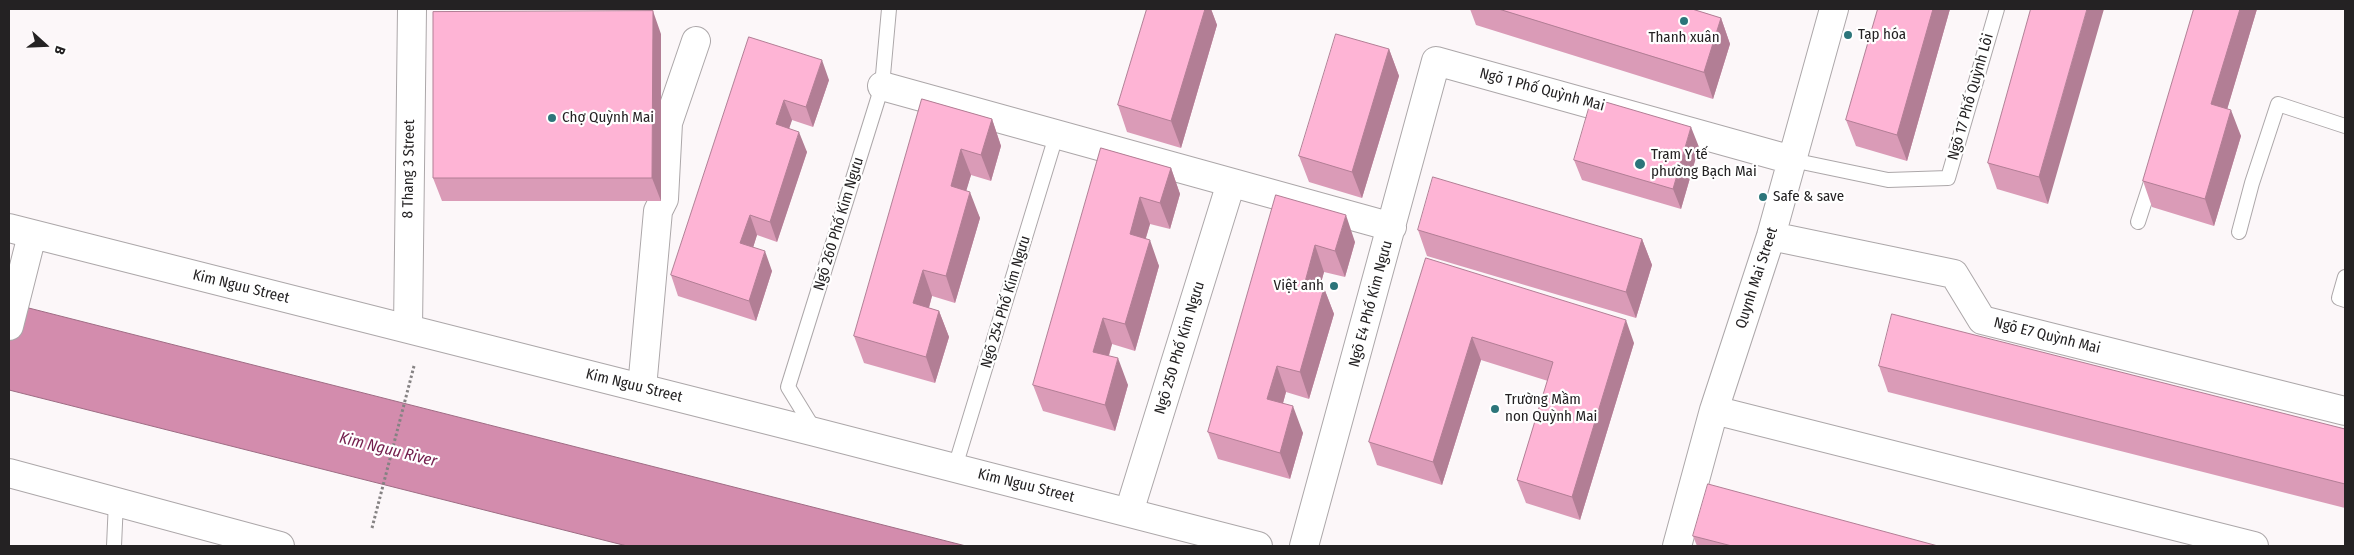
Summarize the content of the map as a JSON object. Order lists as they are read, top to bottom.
{
  "streets": {
    "street": [
      "Ngõ 1 Phố Quỳnh Mai",
      "8 Thang 3 Street",
      "Quynh Mai Street",
      "Kim Nguu Street",
      "Ngõ E4 Phố Kim Ngưu",
      "Ngõ E7 Quỳnh Mai",
      "Ngõ 250 Phố Kim Ngưu"
    ],
    "lane": ["Ngõ 17 Phố Quỳnh Lôi", "Ngõ 260 Phố Kim Ngưu", "Ngõ 254 Phố Kim Ngưu"]
  },
  "crossings": [
    ["Ngõ 1 Phố Quỳnh Mai", "Ngõ 17 Phố Quỳnh Lôi"],
    ["Ngõ 1 Phố Quỳnh Mai", "Quynh Mai Street"],
    ["Ngõ 1 Phố Quỳnh Mai", "Ngõ E4 Phố Kim Ngưu"],
    ["Ngõ 17 Phố Quỳnh Lôi", "Quynh Mai Street"],
    ["8 Thang 3 Street", "Kim Nguu Street"],
    ["Ngõ 260 Phố Kim Ngưu", "Kim Nguu Street"],
    ["Quynh Mai Street", "Ngõ E7 Quỳnh Mai"],
    ["Kim Nguu Street", "Ngõ 254 Phố Kim Ngưu"],
    ["Kim Nguu Street", "Ngõ 250 Phố Kim Ngưu"]
  ],
  "water": ["Kim Nguu River"],
  "places": [
    "Thanh xuân",
    "Tạp hóa",
    "Chợ Quỳnh Mai",
    "Trạm Y tế phường Bạch Mai",
    "Safe & save",
    "Việt anh",
    "Trường Mầm non Quỳnh Mai"
  ],
  "north": "right"
}
